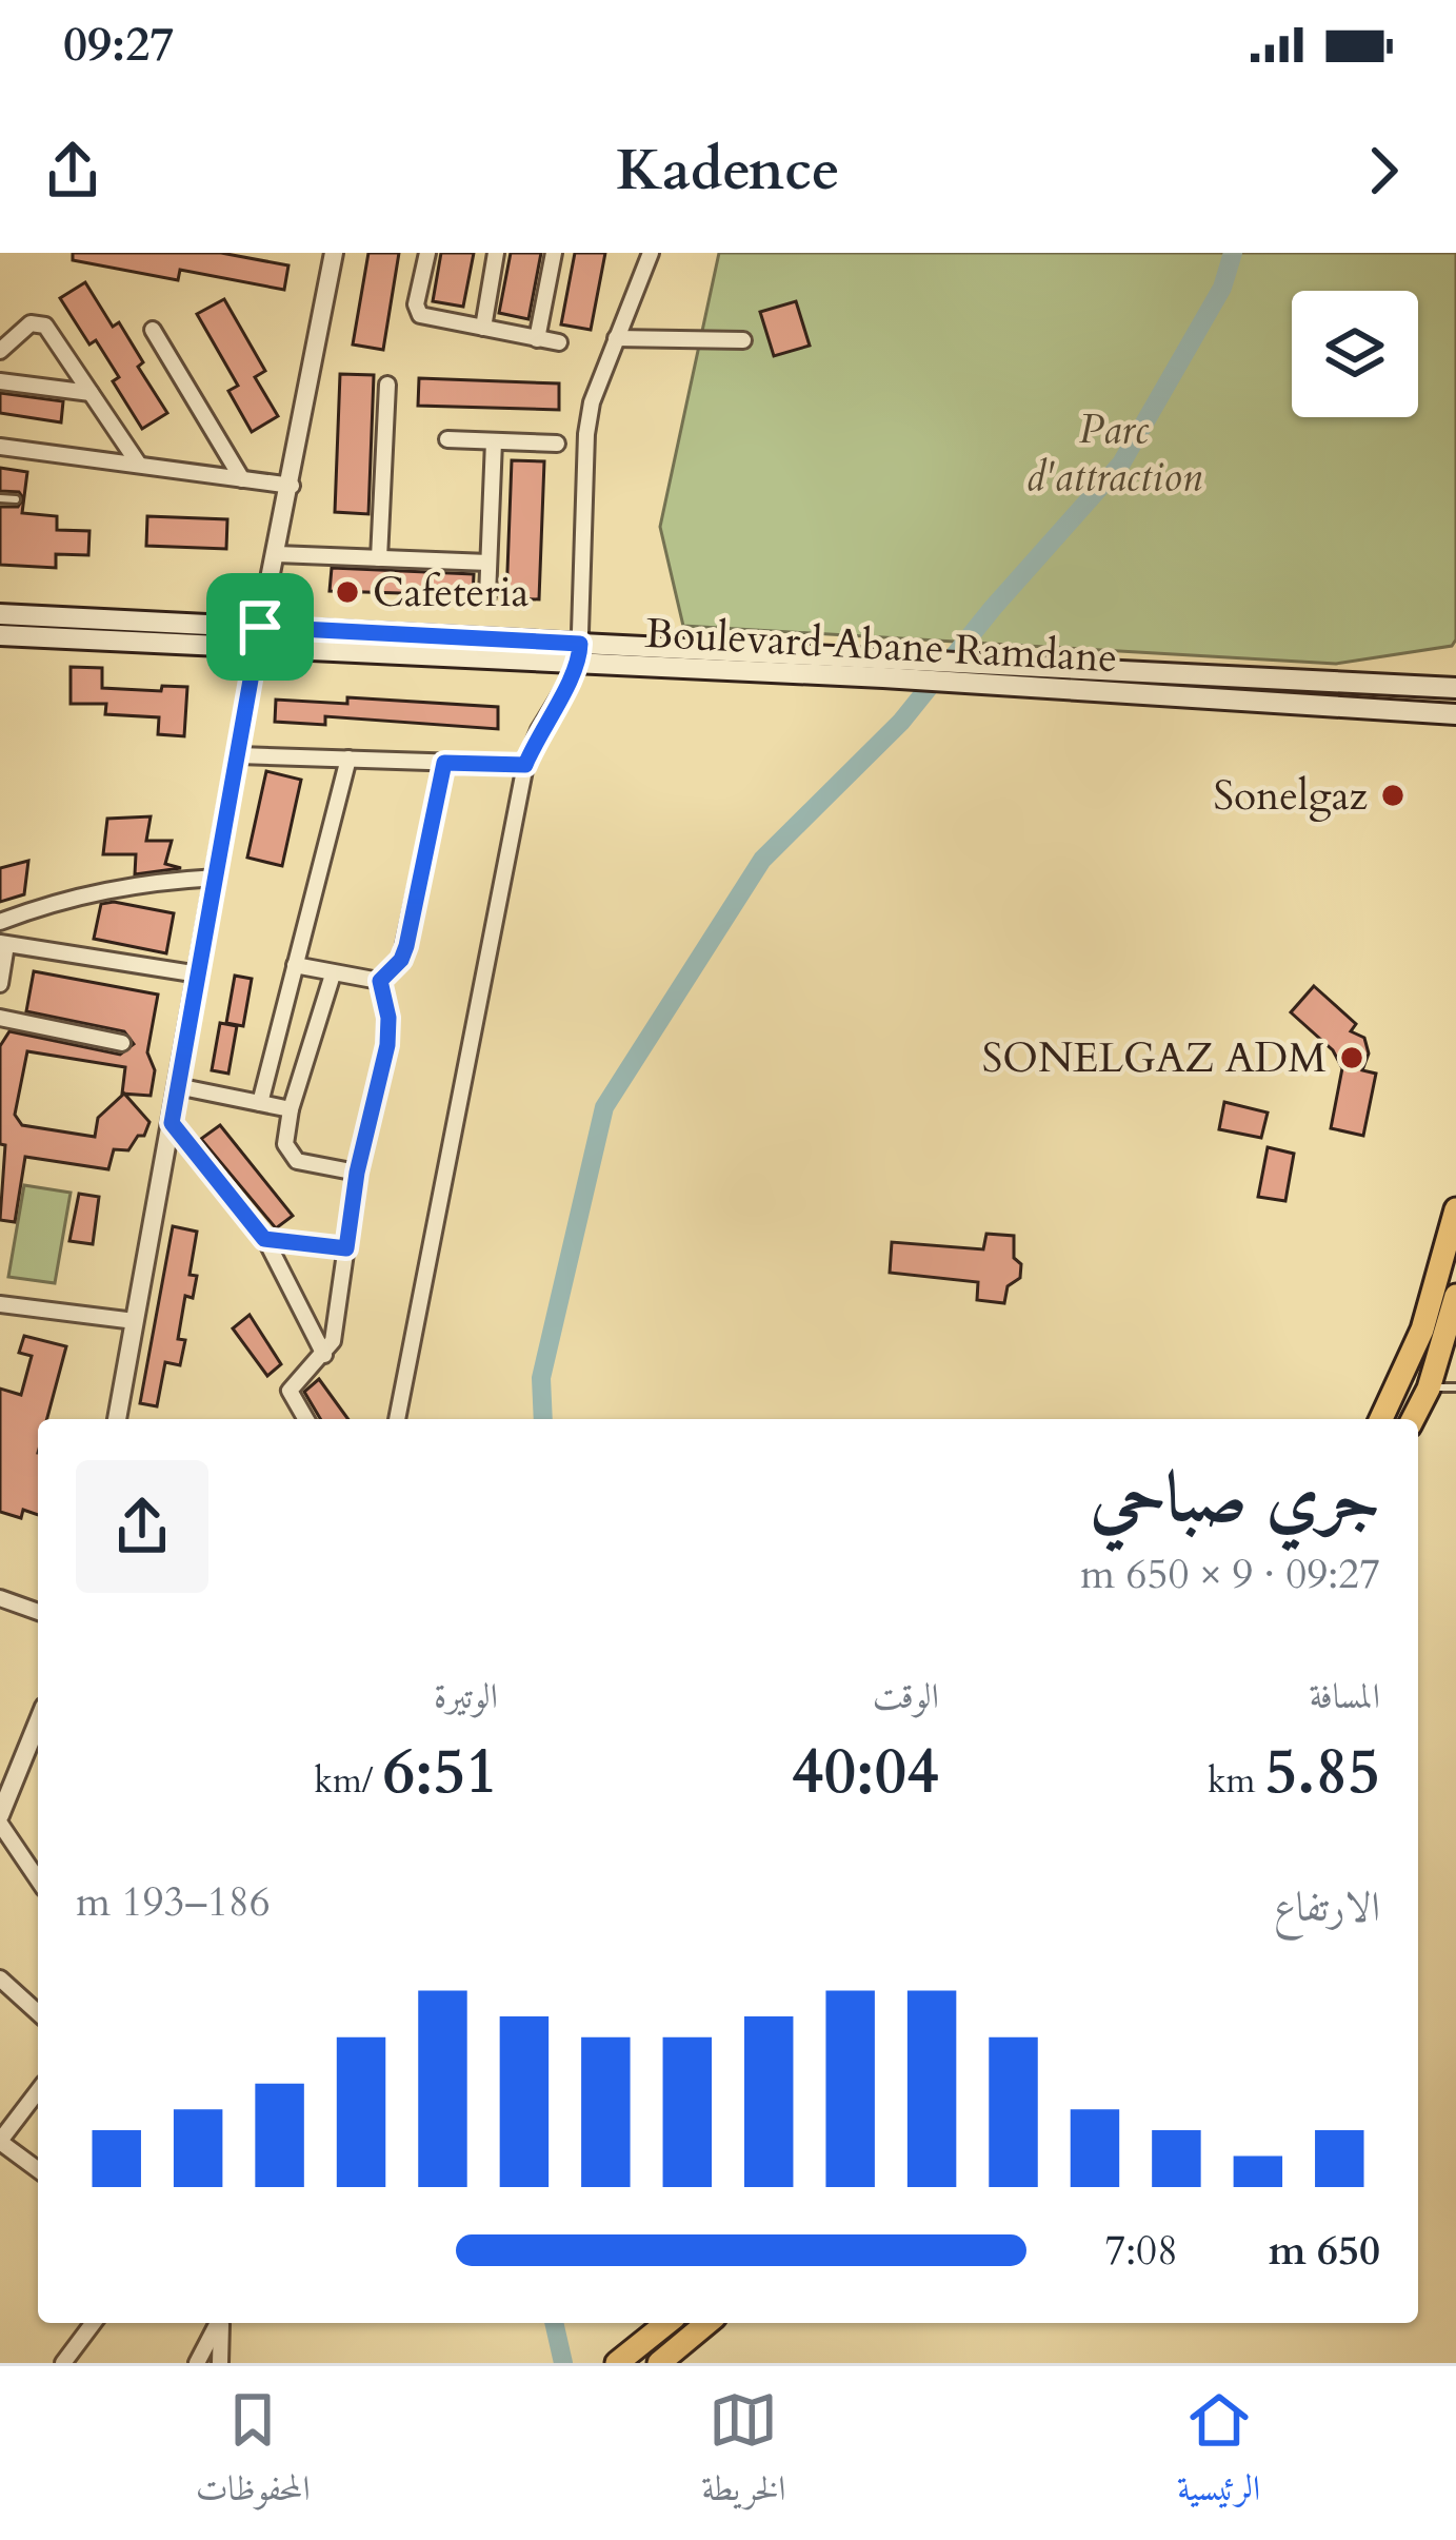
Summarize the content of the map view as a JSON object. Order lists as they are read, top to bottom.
{
  "streets": {
    "main road": ["Boulevard Abane Ramdane"]
  },
  "parks": ["Parc d'attraction"],
  "places": ["Cafeteria", "Sonelgaz", "SONELGAZ ADM"],
  "page": {
    "status": "09:27",
    "header": "Kadence",
    "heading": ["جري صباحي", "09:27 · 9 × 650 m"],
    "stats": [
      ["المسافة", "5.85 km"],
      ["الوقت", "40:04"],
      ["الوتيرة", "6:51 /km"]
    ],
    "chart": ["الارتفاع", "186–193 m"],
    "list": [
      {
        "name": "650 m",
        "note": "7:08"
      }
    ],
    "tabs": ["الرئيسية", "الخريطة", "المحفوظات"]
  }
}
